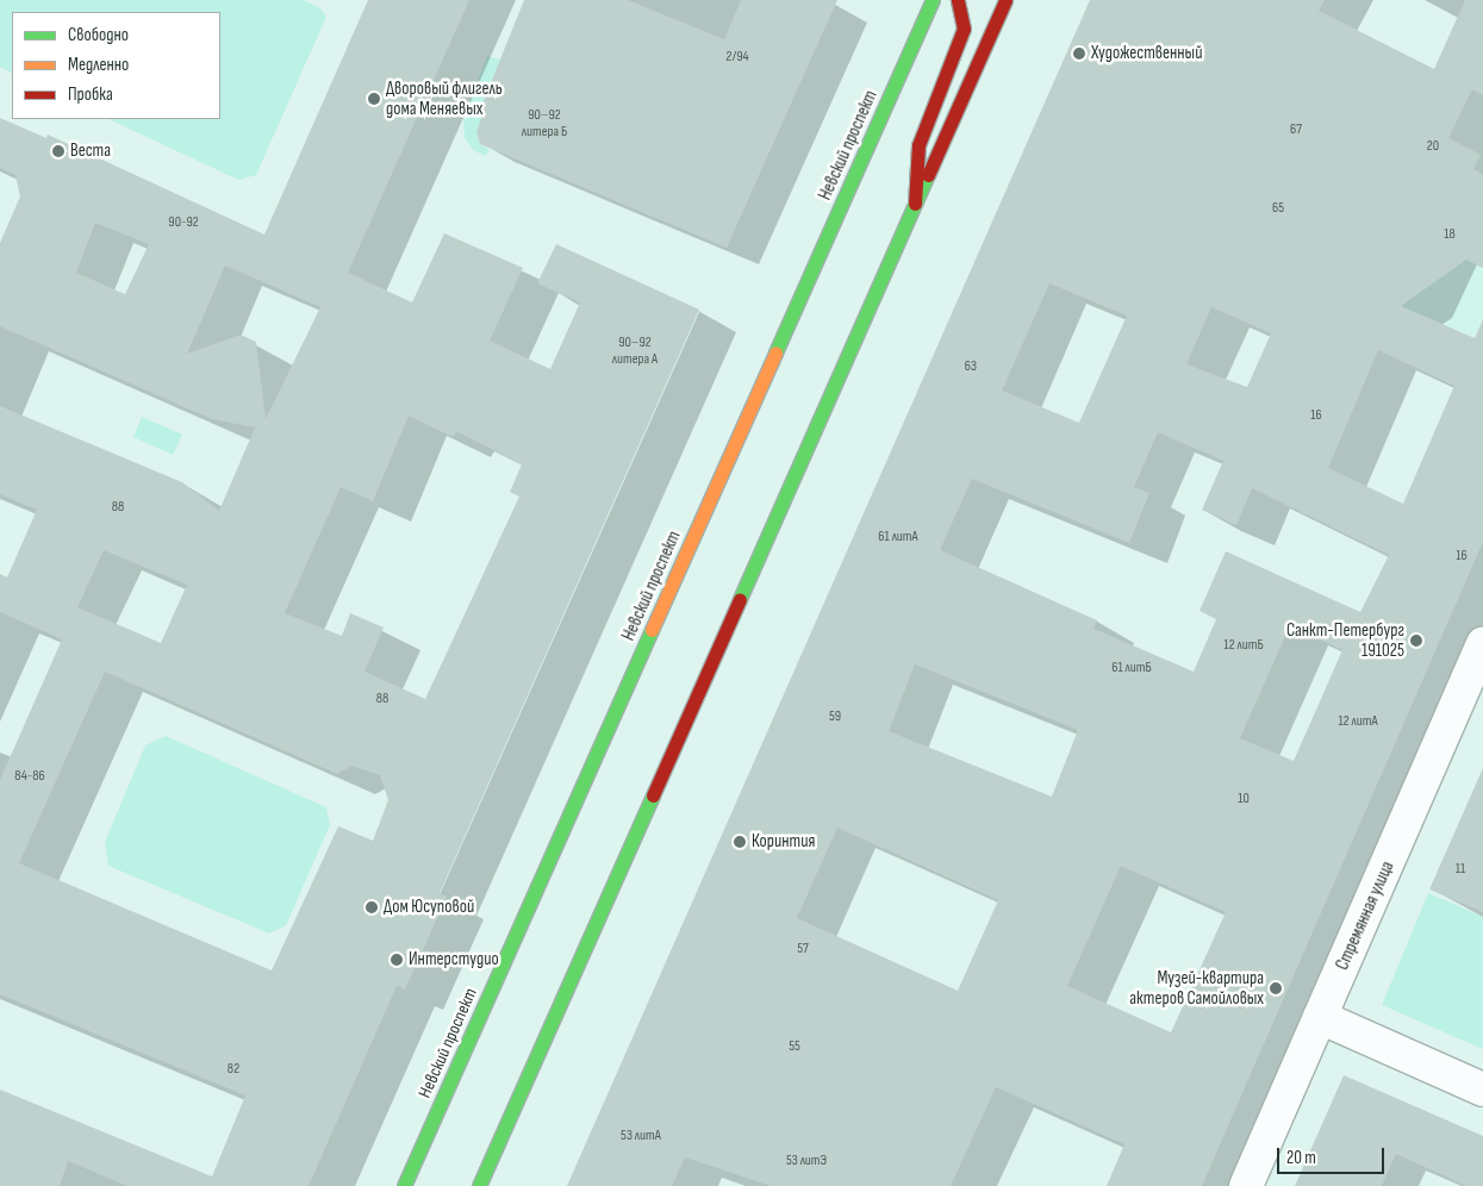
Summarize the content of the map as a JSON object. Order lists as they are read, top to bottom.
{
  "streets": {
    "main road": ["Невский проспект"],
    "street": ["Стремянная улица"]
  },
  "places": [
    "Художественный",
    "Дворовый флигель дома Меняевых",
    "Веста",
    "Санкт-Петербург 191025",
    "Коринтия",
    "Дом Юсуповой",
    "Интерстудио",
    "Музей-квартира актеров Самойловых"
  ],
  "house_numbers": [
    "2/94",
    "90–92 литера Б",
    "67",
    "20",
    "65",
    "90-92",
    "18",
    "90–92 литера А",
    "63",
    "16",
    "88",
    "61 литА",
    "16",
    "12 литБ",
    "61 литБ",
    "88",
    "59",
    "12 литА",
    "84-86",
    "10",
    "11",
    "57",
    "55",
    "82",
    "53 литА",
    "53 литЭ"
  ],
  "legend": ["Свободно", "Медленно", "Пробка"],
  "scale_bar": "20 m"
}
